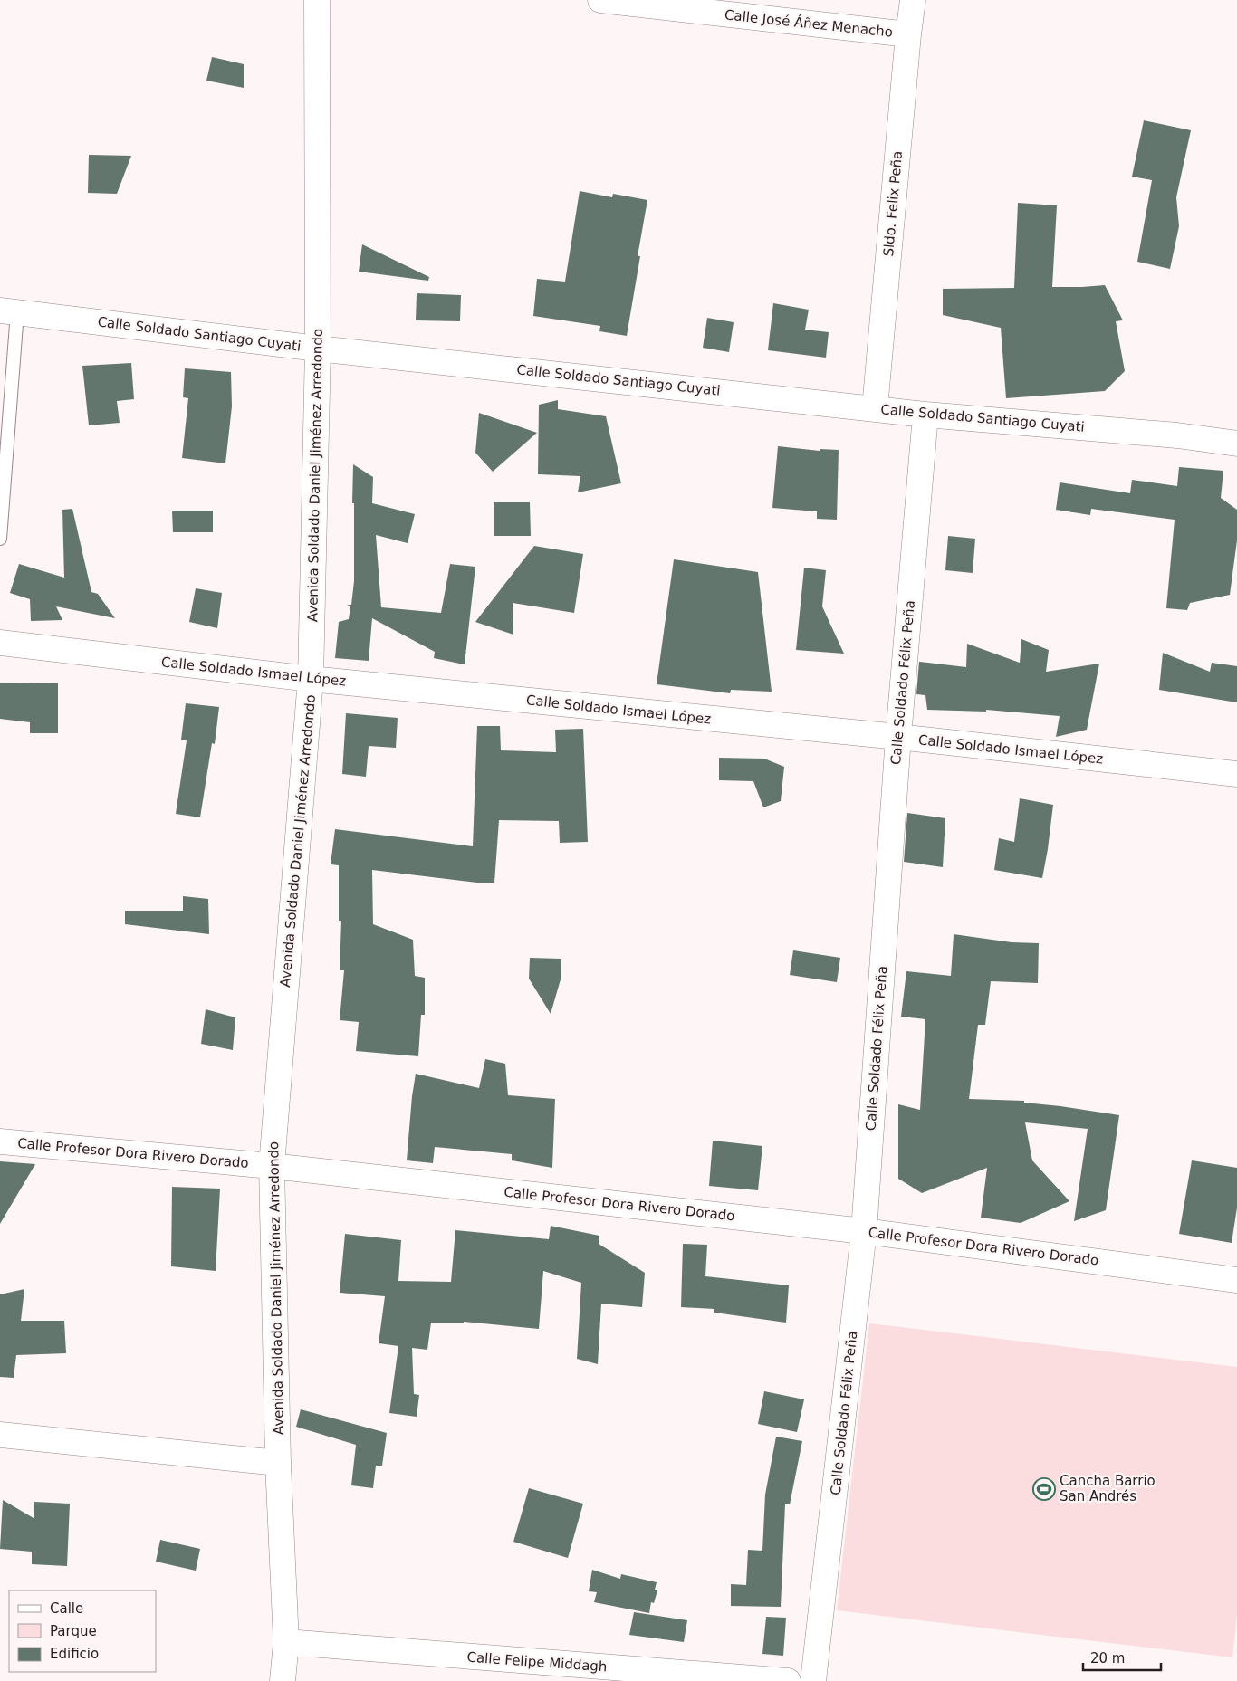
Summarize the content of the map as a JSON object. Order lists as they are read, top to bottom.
{
  "streets": {
    "street": [
      "Calle José Áñez Menacho",
      "Sldo. Felix Peña",
      "Calle Soldado Santiago Cuyati",
      "Avenida Soldado Daniel Jiménez Arredondo",
      "Calle Soldado Ismael López",
      "Calle Soldado Félix Peña",
      "Calle Profesor Dora Rivero Dorado",
      "Calle Felipe Middagh"
    ]
  },
  "crossings": [
    ["Calle José Áñez Menacho", "Sldo. Felix Peña"],
    ["Sldo. Felix Peña", "Calle Soldado Santiago Cuyati"],
    ["Calle Soldado Santiago Cuyati", "Avenida Soldado Daniel Jiménez Arredondo"],
    ["Calle Soldado Santiago Cuyati", "Calle Soldado Félix Peña"],
    ["Avenida Soldado Daniel Jiménez Arredondo", "Calle Soldado Ismael López"],
    ["Avenida Soldado Daniel Jiménez Arredondo", "Calle Profesor Dora Rivero Dorado"],
    ["Avenida Soldado Daniel Jiménez Arredondo", "Calle Felipe Middagh"],
    ["Calle Soldado Ismael López", "Calle Soldado Félix Peña"],
    ["Calle Soldado Félix Peña", "Calle Profesor Dora Rivero Dorado"]
  ],
  "places": {
    "sports": ["Cancha Barrio San Andrés"]
  },
  "legend": ["Calle", "Parque", "Edificio"],
  "scale_bar": "20 m"
}
